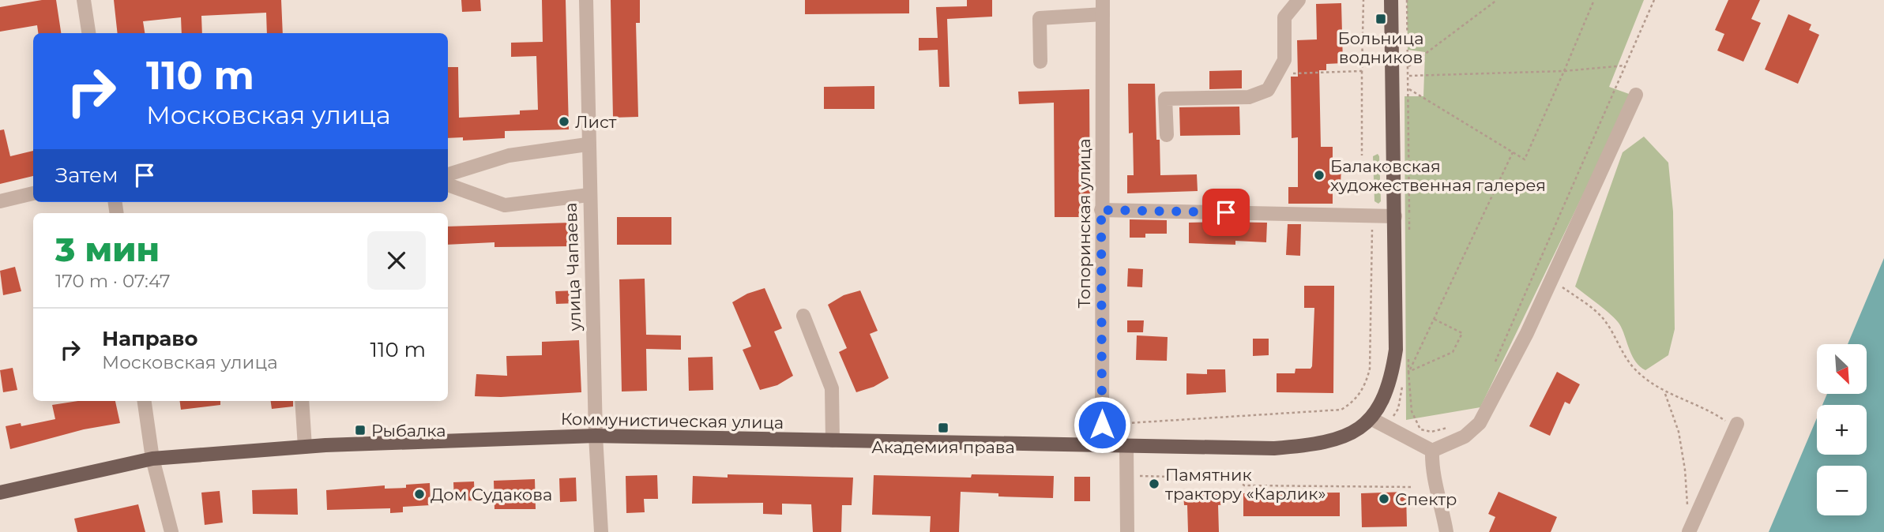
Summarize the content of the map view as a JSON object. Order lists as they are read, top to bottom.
{
  "streets": {
    "main road": ["Коммунистическая улица"],
    "street": ["Топоринская улица", "улица Чапаева"]
  },
  "crossings": [
    ["Топоринская улица", "Коммунистическая улица"],
    ["улица Чапаева", "Коммунистическая улица"]
  ],
  "places": {
    "transit": ["Больница водников", "Академия права", "Рыбалка"],
    "other": [
      "Лист",
      "Балаковская художественная галерея",
      "Памятник трактору «Карлик»",
      "Дом Судакова",
      "Спектр"
    ]
  },
  "north": "bottom right",
  "page": {
    "turn": ["110 m", "Московская улица"],
    "then": "Затем",
    "heading": ["3 мин", "170 m · 07:47"],
    "list": [
      {
        "name": "Направо",
        "note": "Московская улица",
        "value": "110 m"
      }
    ],
    "map_buttons": ["+", "−"]
  }
}
